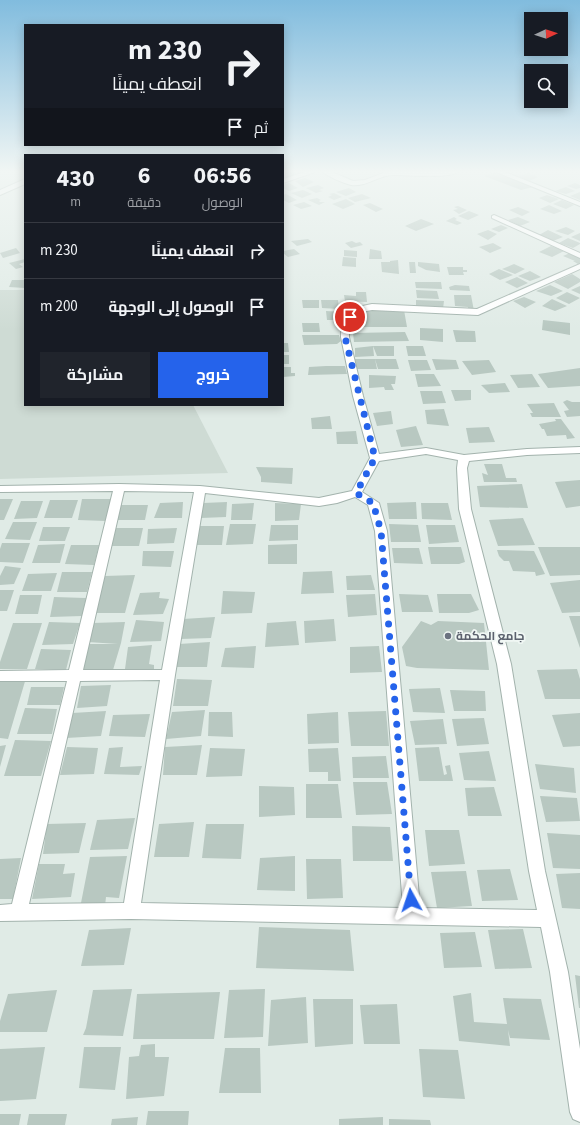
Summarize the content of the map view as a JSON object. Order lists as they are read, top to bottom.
{
  "places": ["جامع الحكمة"],
  "north": "right",
  "page": {
    "turn": ["230 m", "انعطف يمينًا"],
    "then": "ثم",
    "eta": [
      "06:56",
      "الوصول",
      "6",
      "دقيقة",
      "430",
      "m"
    ],
    "list": [
      {
        "name": "انعطف يمينًا",
        "value": "230 m"
      },
      {
        "name": "الوصول إلى الوجهة",
        "value": "200 m"
      }
    ],
    "buttons": ["خروج", "مشاركة"]
  }
}
